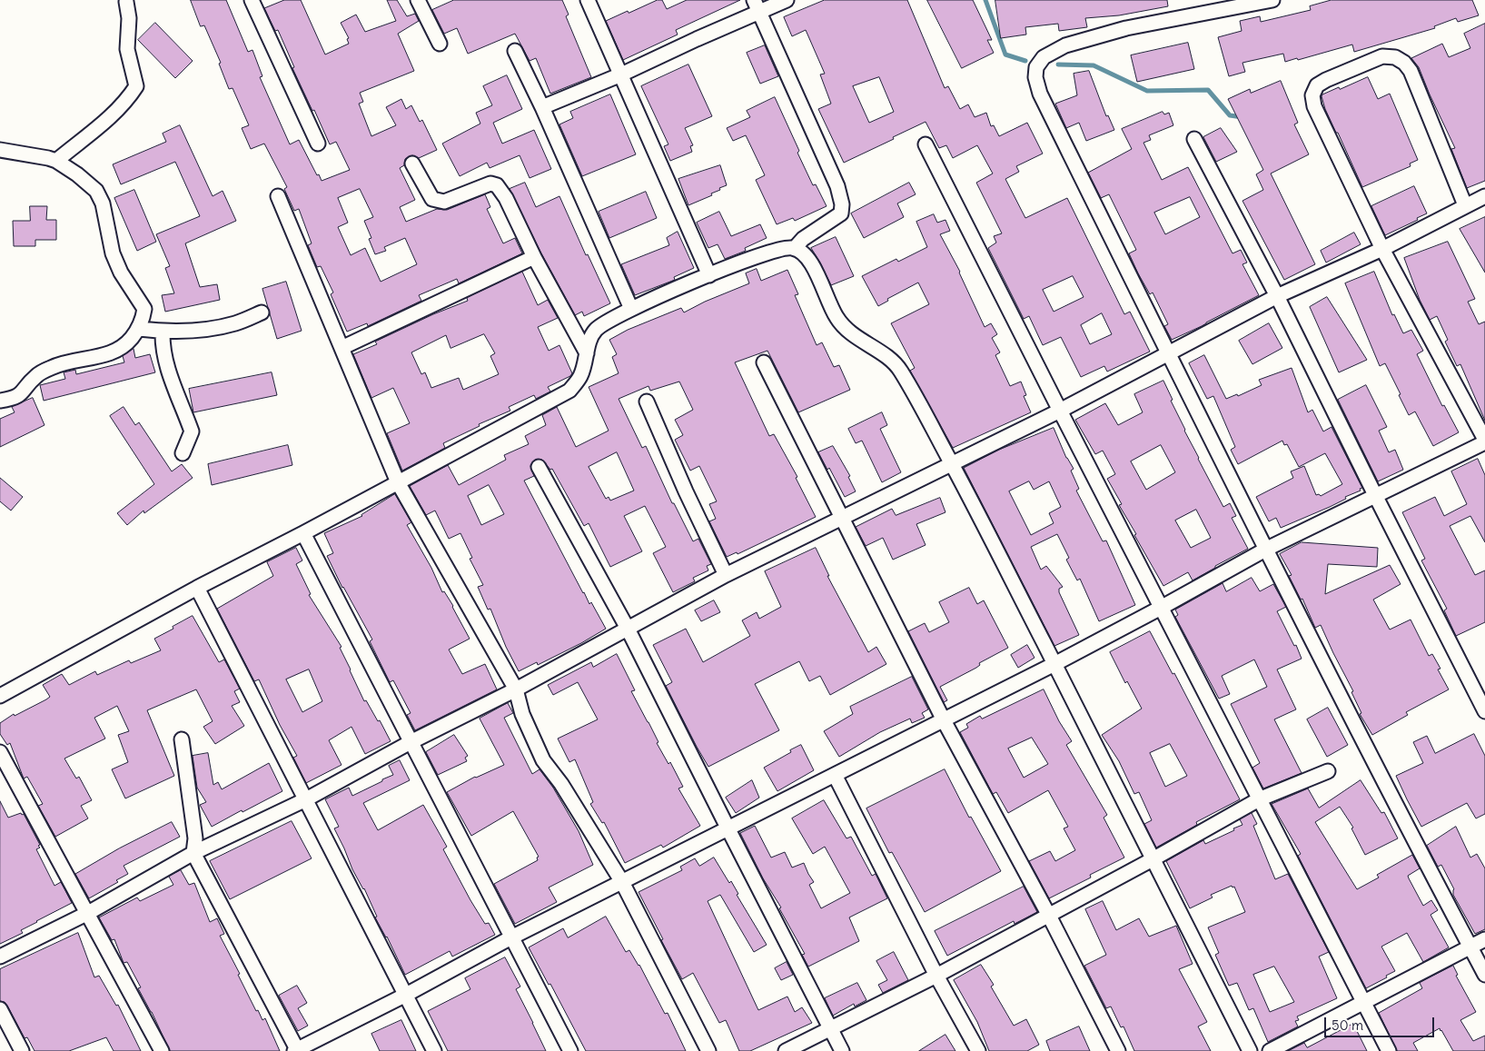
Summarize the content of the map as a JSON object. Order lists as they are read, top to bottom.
{
  "scale_bar": "50 m"
}
